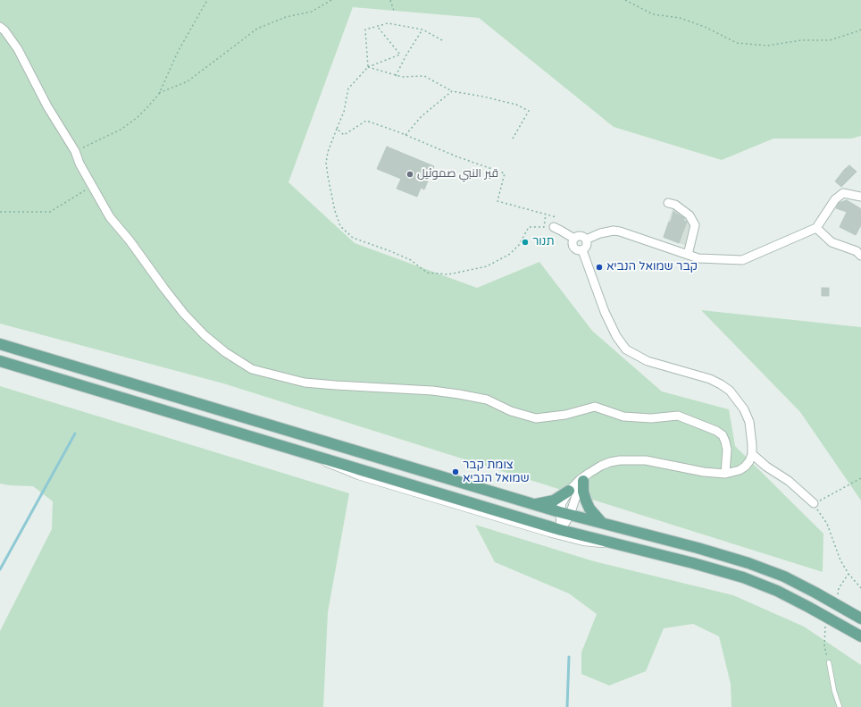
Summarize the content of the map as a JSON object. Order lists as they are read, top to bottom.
{
  "places": [
    "قبر النبي صموئيل",
    "תנור",
    "קבר שמואל הנביא",
    "צומת קבר שמואל הנביא"
  ]
}
